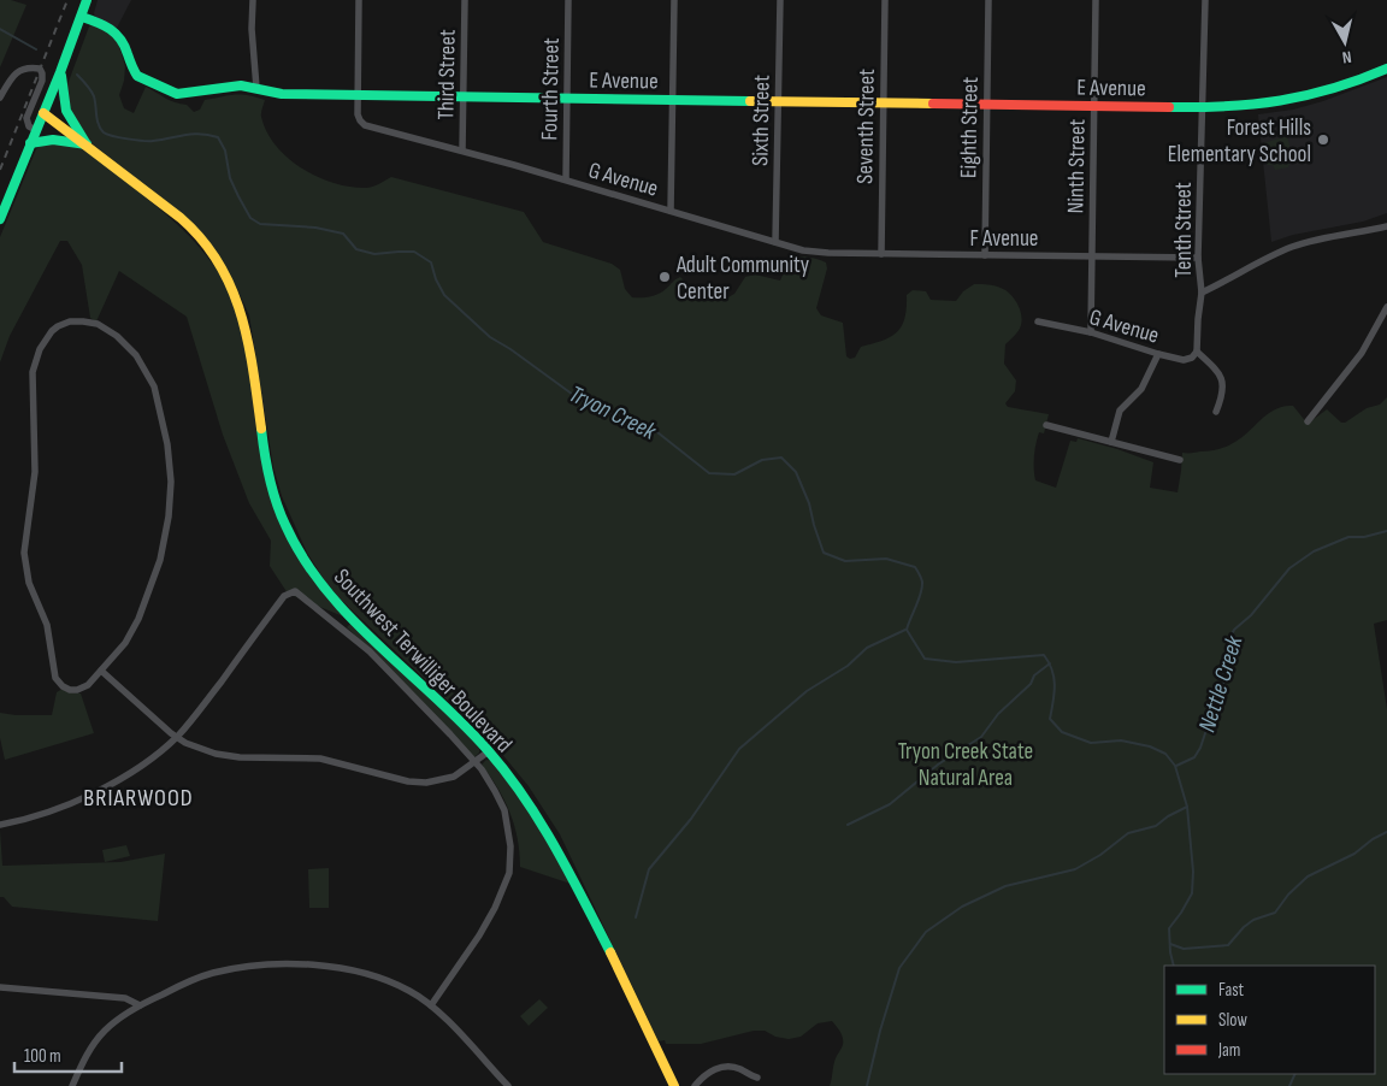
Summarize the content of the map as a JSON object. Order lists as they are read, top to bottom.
{
  "streets": {
    "main road": ["E Avenue", "Southwest Terwilliger Boulevard"],
    "street": [
      "Third Street",
      "Fourth Street",
      "Sixth Street",
      "Seventh Street",
      "Eighth Street",
      "Ninth Street",
      "G Avenue",
      "Tenth Street",
      "F Avenue"
    ]
  },
  "crossings": [
    ["Third Street", "E Avenue"],
    ["Third Street", "G Avenue"],
    ["E Avenue", "Fourth Street"],
    ["E Avenue", "Sixth Street"],
    ["E Avenue", "Seventh Street"],
    ["E Avenue", "Eighth Street"],
    ["E Avenue", "Ninth Street"],
    ["E Avenue", "G Avenue"],
    ["E Avenue", "Tenth Street"],
    ["Fourth Street", "G Avenue"],
    ["Sixth Street", "G Avenue"],
    ["Seventh Street", "G Avenue"],
    ["Seventh Street", "F Avenue"],
    ["Eighth Street", "F Avenue"],
    ["Ninth Street", "G Avenue"],
    ["Ninth Street", "F Avenue"],
    ["G Avenue", "Tenth Street"],
    ["G Avenue", "F Avenue"],
    ["Tenth Street", "F Avenue"]
  ],
  "districts": ["BRIARWOOD"],
  "water": ["Tryon Creek", "Nettle Creek"],
  "parks": ["Tryon Creek State Natural Area"],
  "places": ["Forest Hills Elementary School", "Adult Community Center"],
  "legend": ["Fast", "Slow", "Jam"],
  "scale_bar": "100 m",
  "north": "bottom"
}
